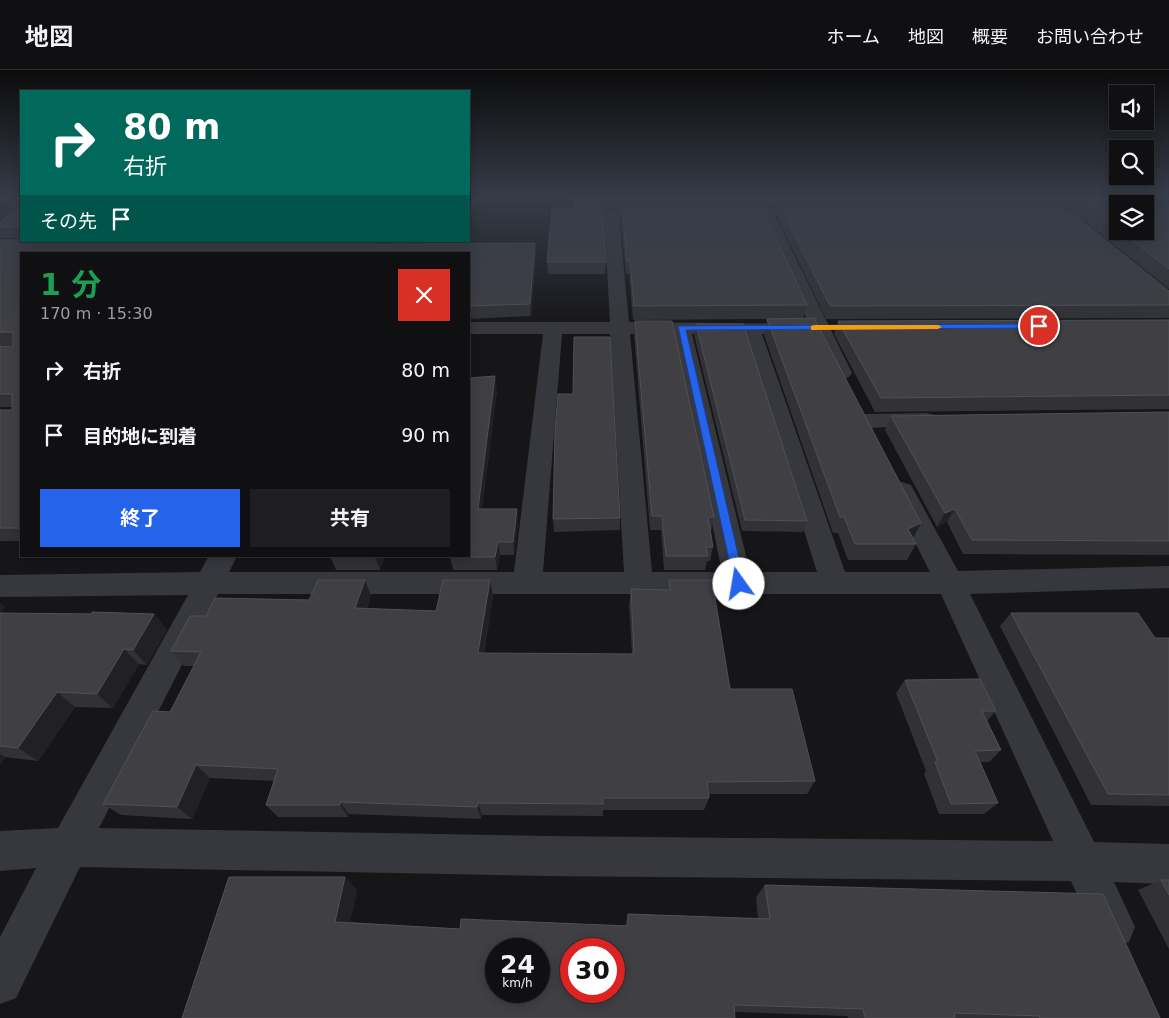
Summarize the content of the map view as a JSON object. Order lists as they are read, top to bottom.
{
  "page": {
    "header": "地図",
    "nav": [
      "ホーム",
      "地図",
      "概要",
      "お問い合わせ"
    ],
    "turn": ["80 m", "右折"],
    "then": "その先",
    "heading": ["1 分", "170 m · 15:30"],
    "list": [
      {
        "name": "右折",
        "value": "80 m"
      },
      {
        "name": "目的地に到着",
        "value": "90 m"
      }
    ],
    "buttons": ["終了", "共有"],
    "speed": "24 km/h",
    "limit": "30"
  }
}
